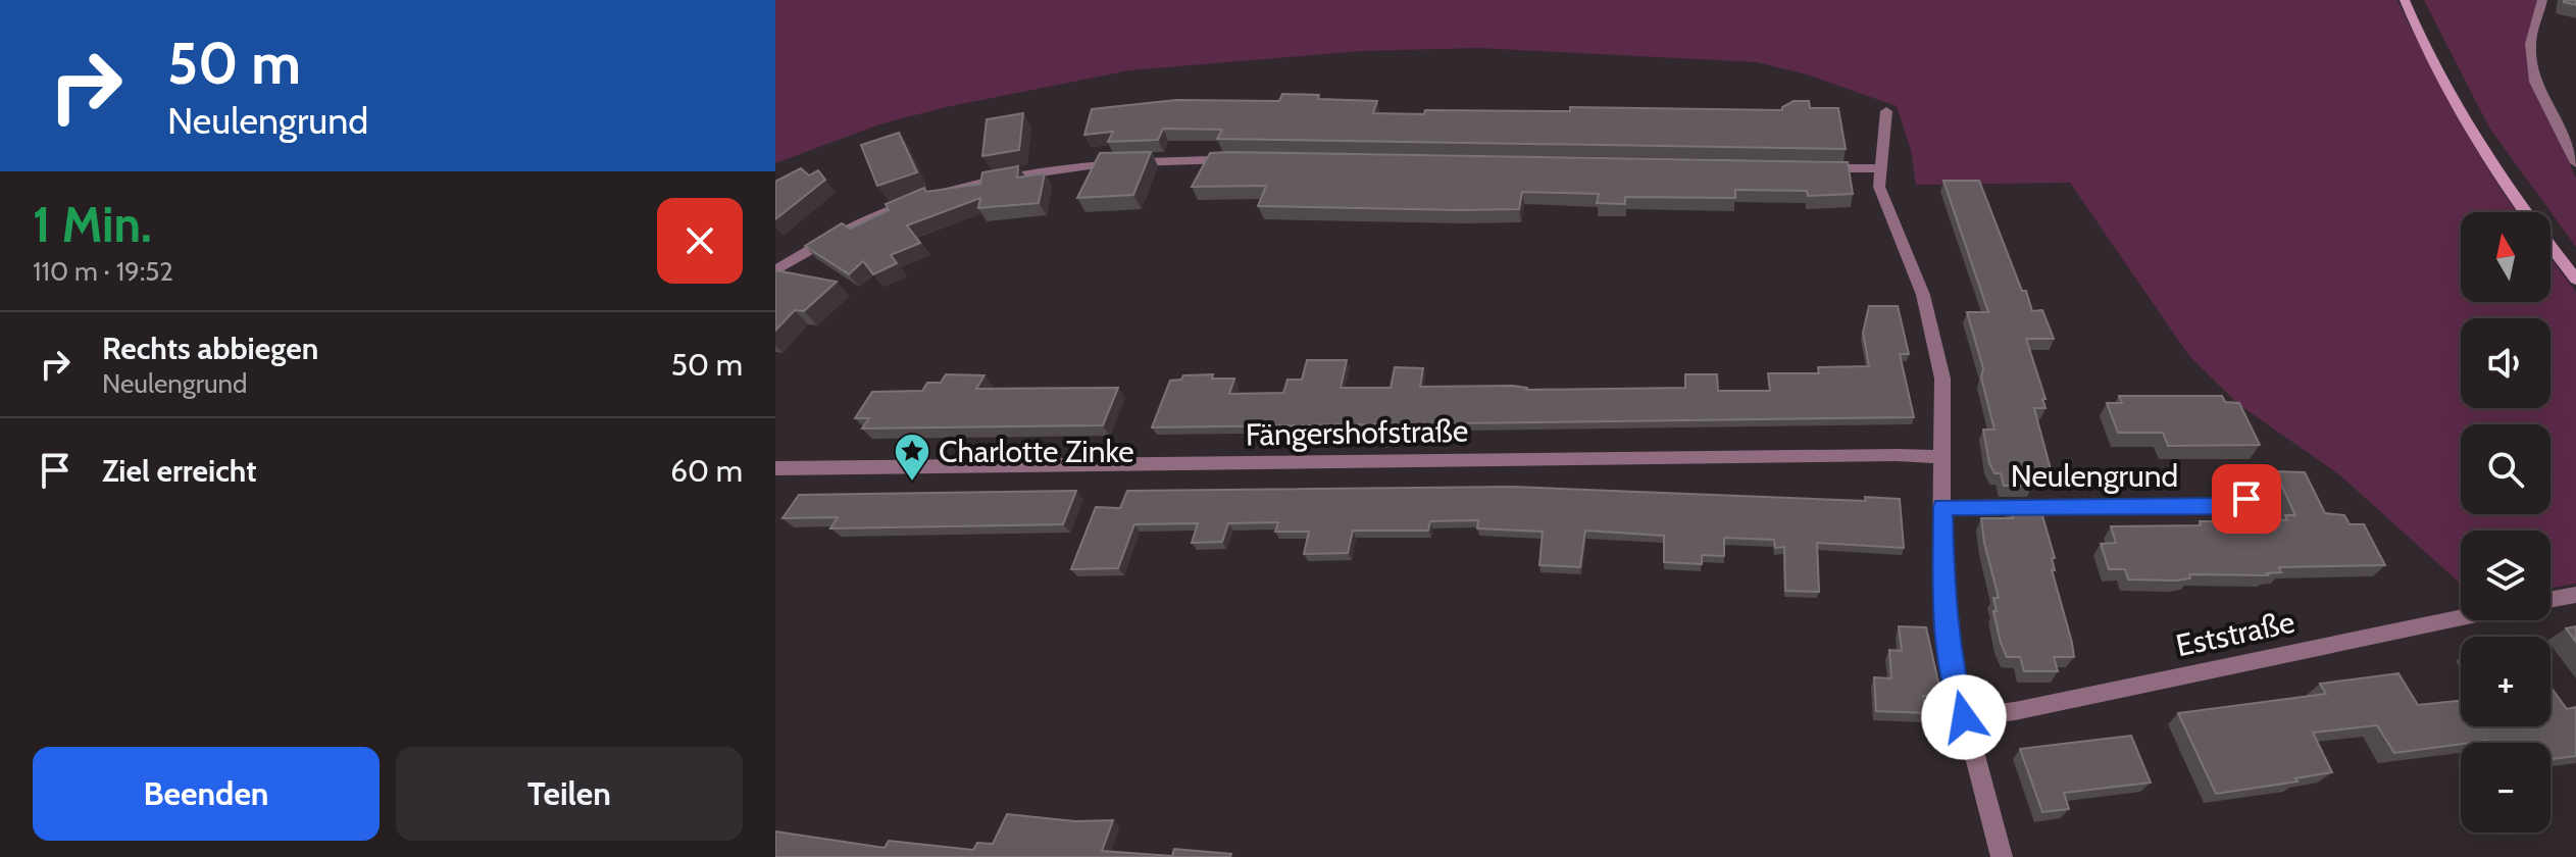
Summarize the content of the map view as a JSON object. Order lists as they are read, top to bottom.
{
  "streets": {
    "street": ["Fängershofstraße", "Neulengrund", "Eststraße"]
  },
  "places": {
    "place": ["Charlotte Zinke"]
  },
  "north": "top",
  "page": {
    "turn": ["50 m", "Neulengrund"],
    "heading": ["1 Min.", "110 m · 19:52"],
    "map_buttons": ["+", "−"],
    "list": [
      {
        "name": "Rechts abbiegen",
        "note": "Neulengrund",
        "value": "50 m"
      },
      {
        "name": "Ziel erreicht",
        "value": "60 m"
      }
    ],
    "buttons": ["Beenden", "Teilen"]
  }
}
